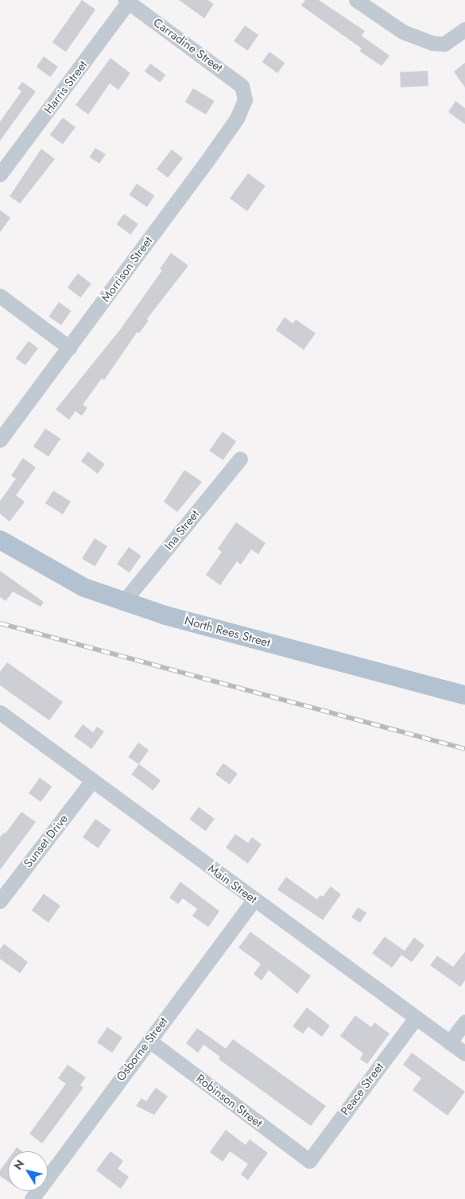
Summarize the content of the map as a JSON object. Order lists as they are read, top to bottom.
{
  "streets": {
    "main road": ["North Rees Street"],
    "street": [
      "Carradine Street",
      "Harris Street",
      "Morrison Street",
      "Ina Street",
      "Sunset Drive",
      "Main Street",
      "Osborne Street",
      "Peace Street",
      "Robinson Street"
    ]
  },
  "crossings": [
    ["Carradine Street", "Harris Street"],
    ["Carradine Street", "Morrison Street"],
    ["Ina Street", "North Rees Street"],
    ["Sunset Drive", "Main Street"],
    ["Main Street", "Osborne Street"],
    ["Main Street", "Peace Street"],
    ["Osborne Street", "Robinson Street"],
    ["Peace Street", "Robinson Street"]
  ],
  "north": "top left"
}
